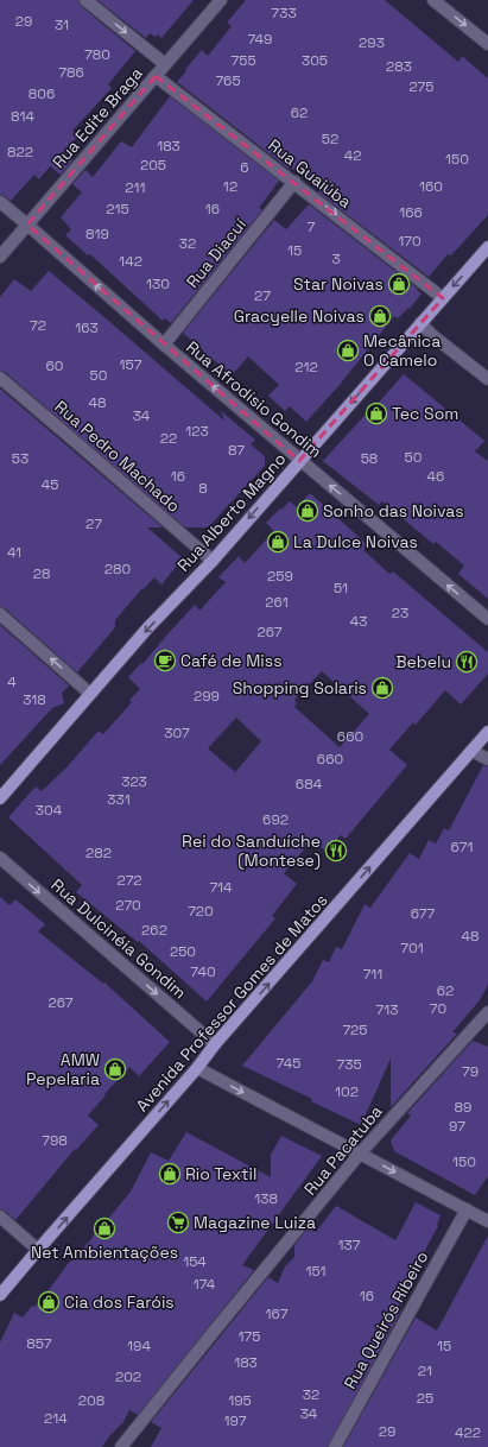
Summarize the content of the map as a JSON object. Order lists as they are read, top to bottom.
{
  "streets": {
    "main road": ["Rua Alberto Magno", "Avenida Professor Gomes de Matos"],
    "street": [
      "Rua Edite Braga",
      "Rua Guaiúba",
      "Rua Diacuí",
      "Rua Afrodísio Gondim",
      "Rua Pedro Machado",
      "Rua Dulcinéia Gondim",
      "Rua Pacatuba",
      "Rua Queirós Ribeiro"
    ]
  },
  "crossings": [
    ["Rua Edite Braga", "Rua Guaiúba"],
    ["Rua Edite Braga", "Rua Afrodísio Gondim"],
    ["Rua Guaiúba", "Rua Diacuí"],
    ["Rua Guaiúba", "Rua Alberto Magno"],
    ["Rua Diacuí", "Rua Afrodísio Gondim"],
    ["Rua Afrodísio Gondim", "Rua Alberto Magno"],
    ["Rua Pedro Machado", "Rua Alberto Magno"],
    ["Rua Dulcinéia Gondim", "Avenida Professor Gomes de Matos"]
  ],
  "one_way": [
    "Rua Guaiúba",
    "Rua Afrodísio Gondim",
    "Rua Alberto Magno",
    "Rua Dulcinéia Gondim",
    "Avenida Professor Gomes de Matos"
  ],
  "places": {
    "shop": [
      "Star Noivas",
      "Gracyelle Noivas",
      "Mecânica O Camelo",
      "Tec Som",
      "Sonho das Noivas",
      "La Dulce Noivas",
      "Shopping Solaris",
      "AMW Pepelaria",
      "Rio Textil",
      "Net Ambientações",
      "Cia dos Faróis"
    ],
    "cafe": ["Café de Miss"],
    "restaurant": ["Bebelu", "Rei do Sanduíche (Montese)"],
    "supermarket": ["Magazine Luiza"]
  },
  "house_numbers": [
    "733",
    "29",
    "31",
    "749",
    "293",
    "780",
    "755",
    "305",
    "283",
    "786",
    "765",
    "275",
    "806",
    "62",
    "814",
    "52",
    "183",
    "822",
    "42",
    "150",
    "205",
    "6",
    "12",
    "160",
    "211",
    "215",
    "16",
    "166",
    "7",
    "819",
    "170",
    "32",
    "15",
    "3",
    "142",
    "130",
    "27",
    "72",
    "163",
    "157",
    "60",
    "212",
    "50",
    "48",
    "34",
    "123",
    "22",
    "87",
    "50",
    "53",
    "58",
    "16",
    "46",
    "45",
    "8",
    "27",
    "41",
    "280",
    "28",
    "259",
    "51",
    "261",
    "23",
    "43",
    "267",
    "4",
    "299",
    "318",
    "307",
    "660",
    "660",
    "323",
    "684",
    "331",
    "304",
    "692",
    "671",
    "282",
    "272",
    "714",
    "270",
    "720",
    "677",
    "262",
    "48",
    "701",
    "250",
    "740",
    "711",
    "62",
    "267",
    "70",
    "713",
    "725",
    "745",
    "735",
    "79",
    "102",
    "89",
    "97",
    "798",
    "150",
    "138",
    "137",
    "154",
    "151",
    "174",
    "16",
    "167",
    "175",
    "857",
    "194",
    "15",
    "183",
    "21",
    "202",
    "32",
    "25",
    "208",
    "195",
    "34",
    "214",
    "197",
    "29",
    "422"
  ]
}
